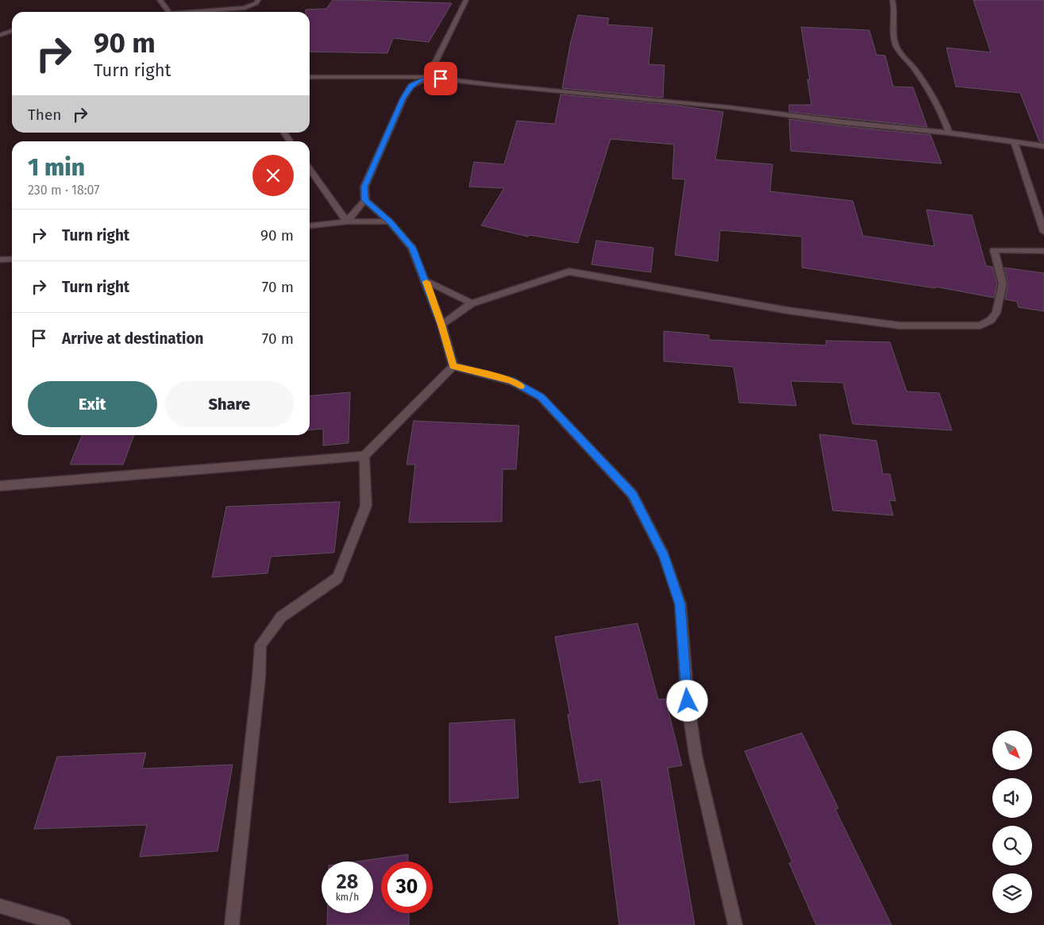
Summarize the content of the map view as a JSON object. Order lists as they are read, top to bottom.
{
  "north": "bottom right",
  "page": {
    "turn": ["90 m", "Turn right"],
    "then": "Then",
    "heading": ["1 min", "230 m · 18:07"],
    "list": [
      {
        "name": "Turn right",
        "value": "90 m"
      },
      {
        "name": "Turn right",
        "value": "70 m"
      },
      {
        "name": "Arrive at destination",
        "value": "70 m"
      }
    ],
    "buttons": ["Exit", "Share"],
    "speed": "28 km/h",
    "limit": "30"
  }
}
